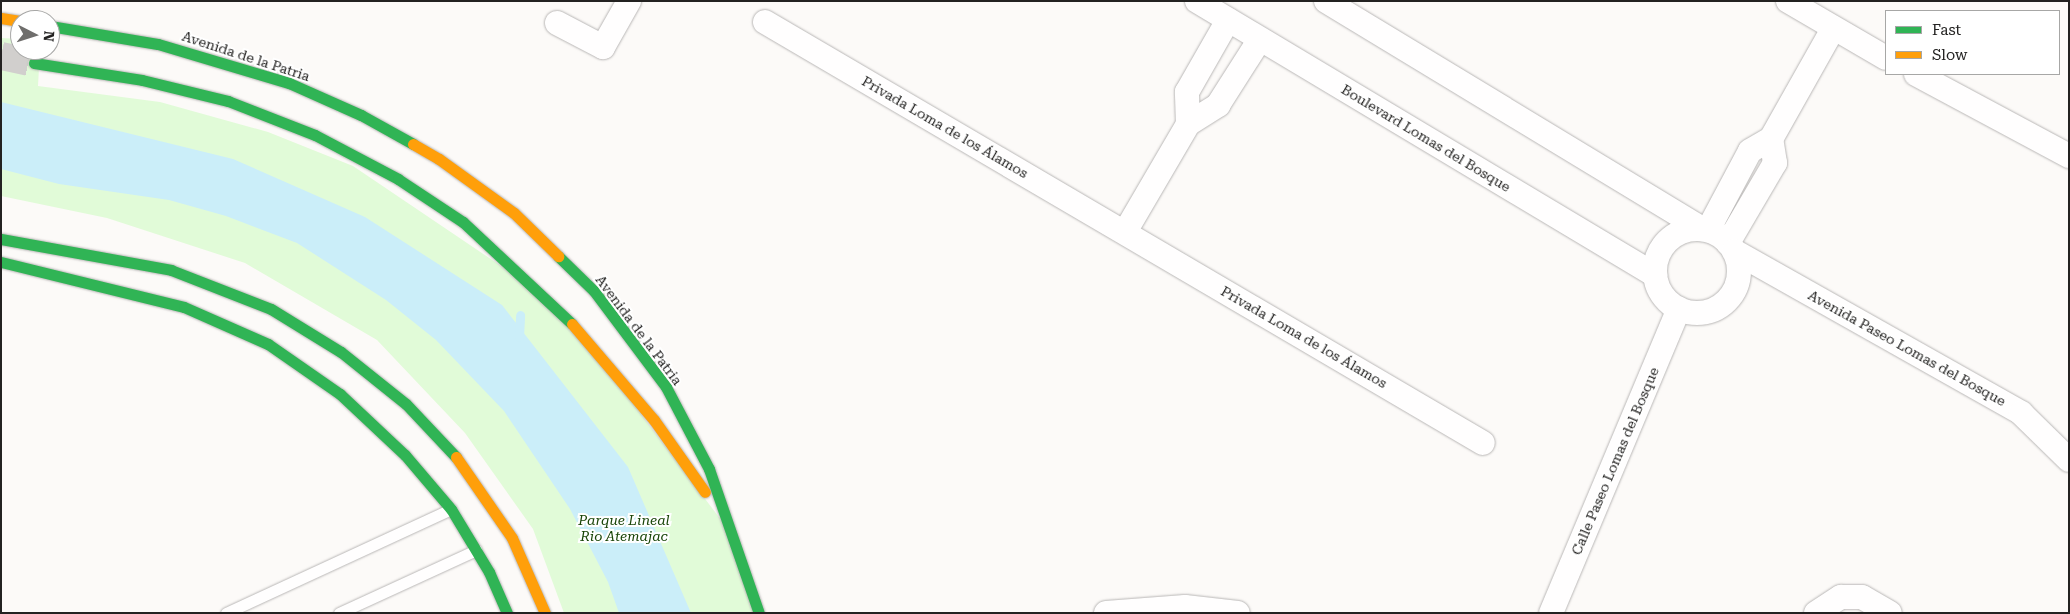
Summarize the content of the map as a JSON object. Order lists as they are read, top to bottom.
{
  "streets": {
    "main road": ["Avenida de la Patria"],
    "street": [
      "Privada Loma de los Álamos",
      "Boulevard Lomas del Bosque",
      "Avenida Paseo Lomas del Bosque",
      "Calle Paseo Lomas del Bosque"
    ]
  },
  "crossings": [
    ["Boulevard Lomas del Bosque", "Avenida Paseo Lomas del Bosque"],
    ["Boulevard Lomas del Bosque", "Calle Paseo Lomas del Bosque"],
    ["Avenida Paseo Lomas del Bosque", "Calle Paseo Lomas del Bosque"]
  ],
  "parks": ["Parque Lineal Rio Atemajac"],
  "legend": ["Fast", "Slow"],
  "north": "right"
}
